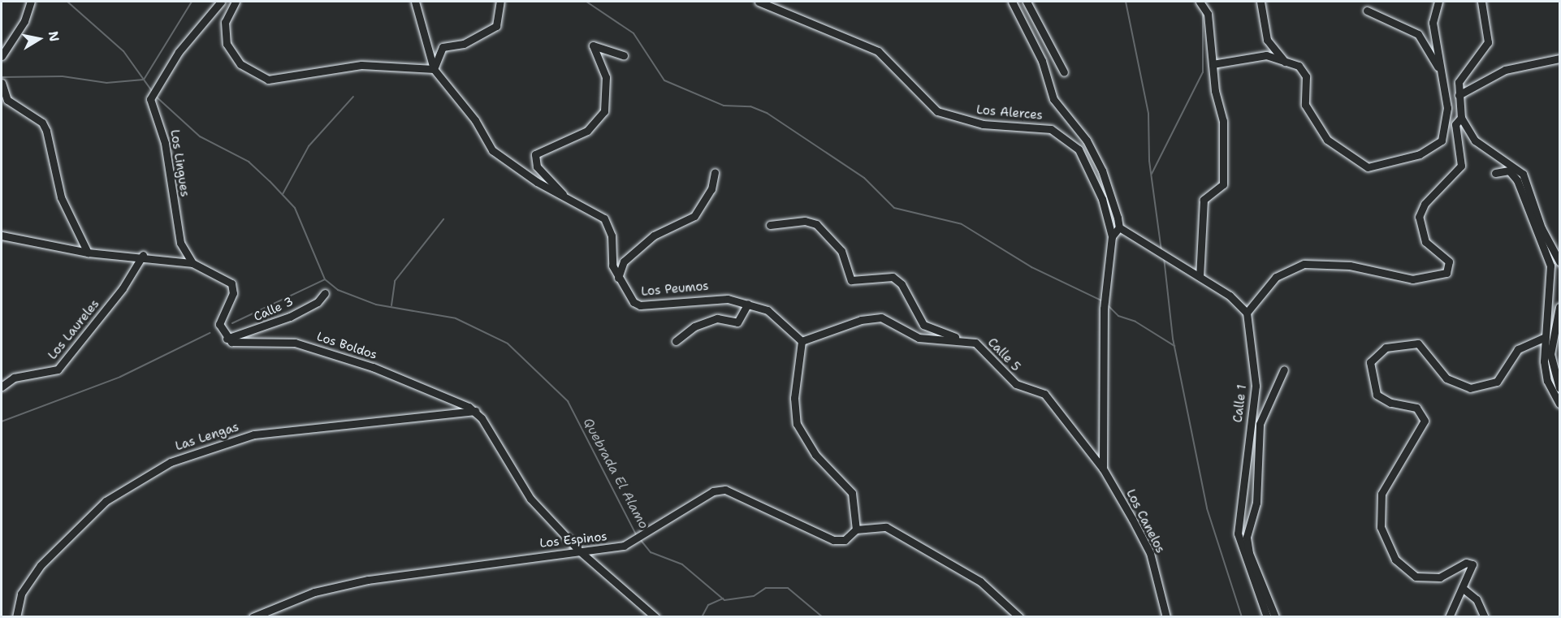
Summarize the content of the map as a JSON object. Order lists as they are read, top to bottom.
{
  "streets": {
    "street": [
      "Los Alerces",
      "Los Lingues",
      "Los Peumos",
      "Calle 3",
      "Los Laureles",
      "Los Boldos",
      "Calle 5",
      "Calle 1",
      "Las Lengas",
      "Los Canelos",
      "Los Espinos"
    ]
  },
  "crossings": [
    ["Los Peumos", "Calle 5"],
    ["Calle 3", "Los Boldos"],
    ["Los Boldos", "Las Lengas"],
    ["Calle 5", "Los Canelos"]
  ],
  "water": ["Quebrada El Alamo"],
  "north": "right"
}
